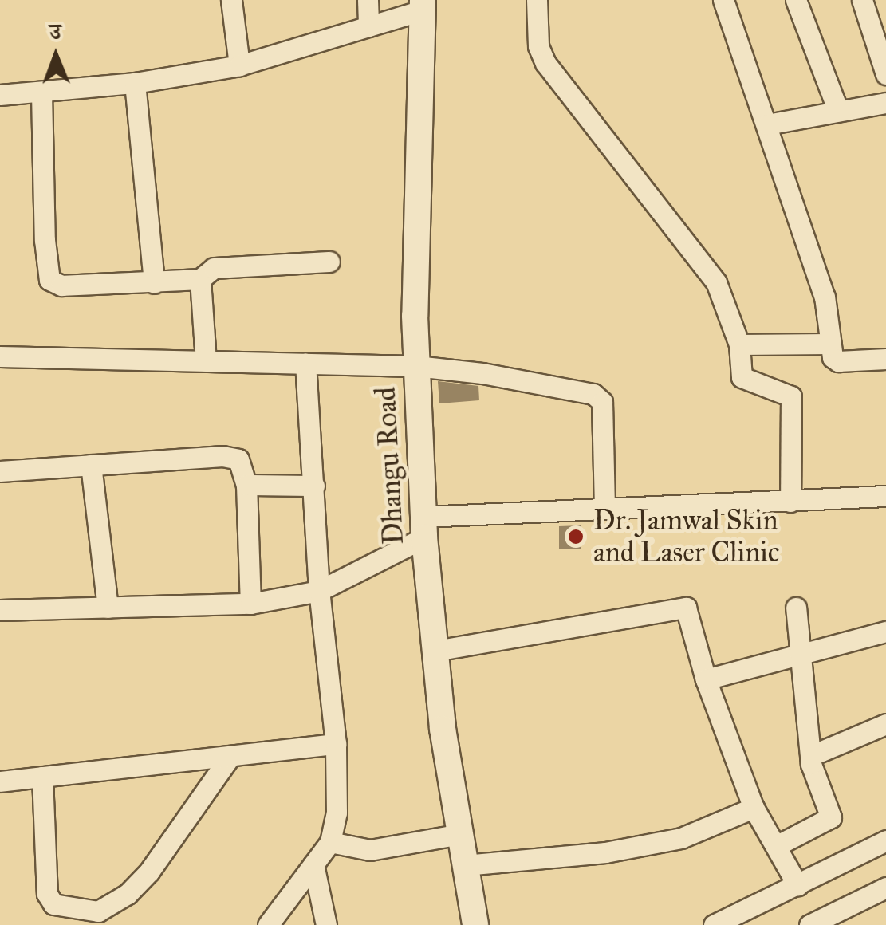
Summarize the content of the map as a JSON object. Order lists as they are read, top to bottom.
{
  "streets": {
    "street": ["Dhangu Road"]
  },
  "places": ["Dr. Jamwal Skin and Laser Clinic"],
  "north": "top"
}
